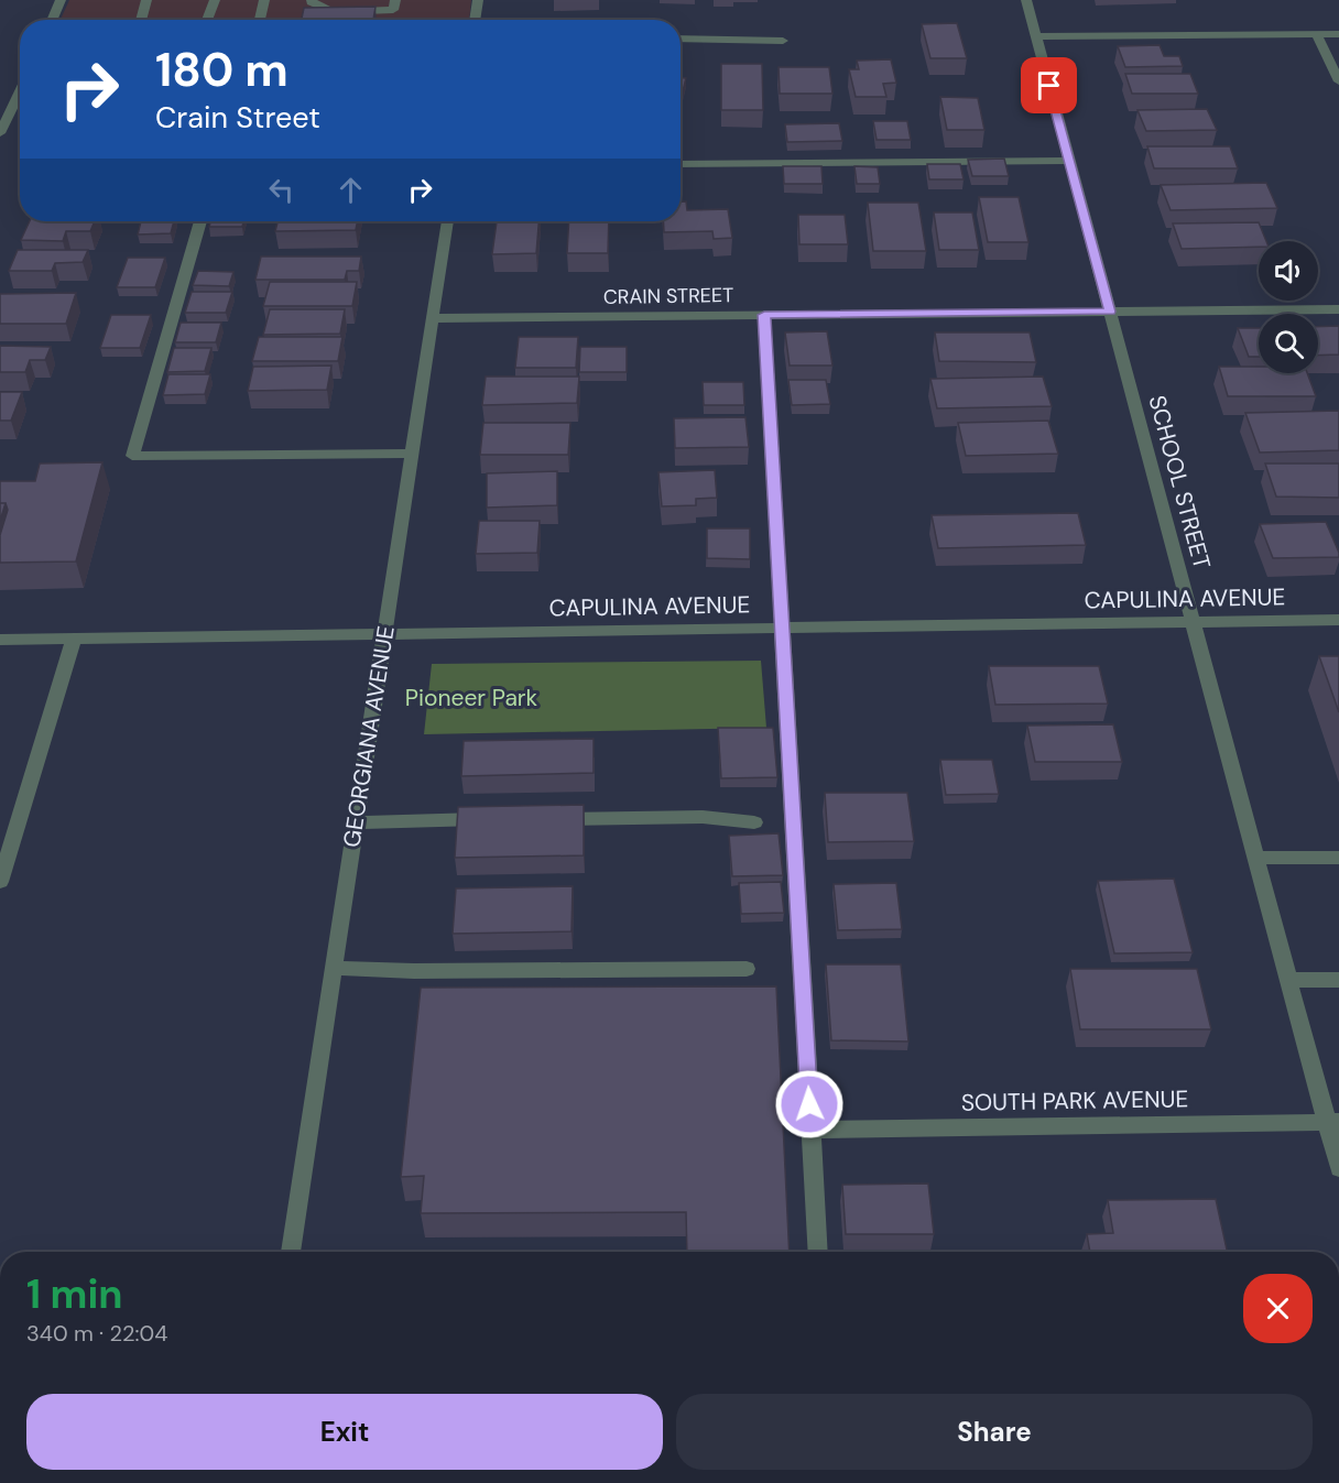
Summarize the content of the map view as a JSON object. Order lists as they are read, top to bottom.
{
  "streets": {
    "street": [
      "CRAIN STREET",
      "SCHOOL STREET",
      "CAPULINA AVENUE",
      "GEORGIANA AVENUE",
      "SOUTH PARK AVENUE"
    ]
  },
  "crossings": [
    ["CRAIN STREET", "SCHOOL STREET"],
    ["CRAIN STREET", "GEORGIANA AVENUE"],
    ["SCHOOL STREET", "CAPULINA AVENUE"],
    ["SCHOOL STREET", "SOUTH PARK AVENUE"],
    ["CAPULINA AVENUE", "GEORGIANA AVENUE"]
  ],
  "parks": ["Pioneer Park"],
  "page": {
    "turn": ["180 m", "Crain Street"],
    "heading": ["1 min", "340 m · 22:04"],
    "buttons": ["Exit", "Share"]
  }
}
